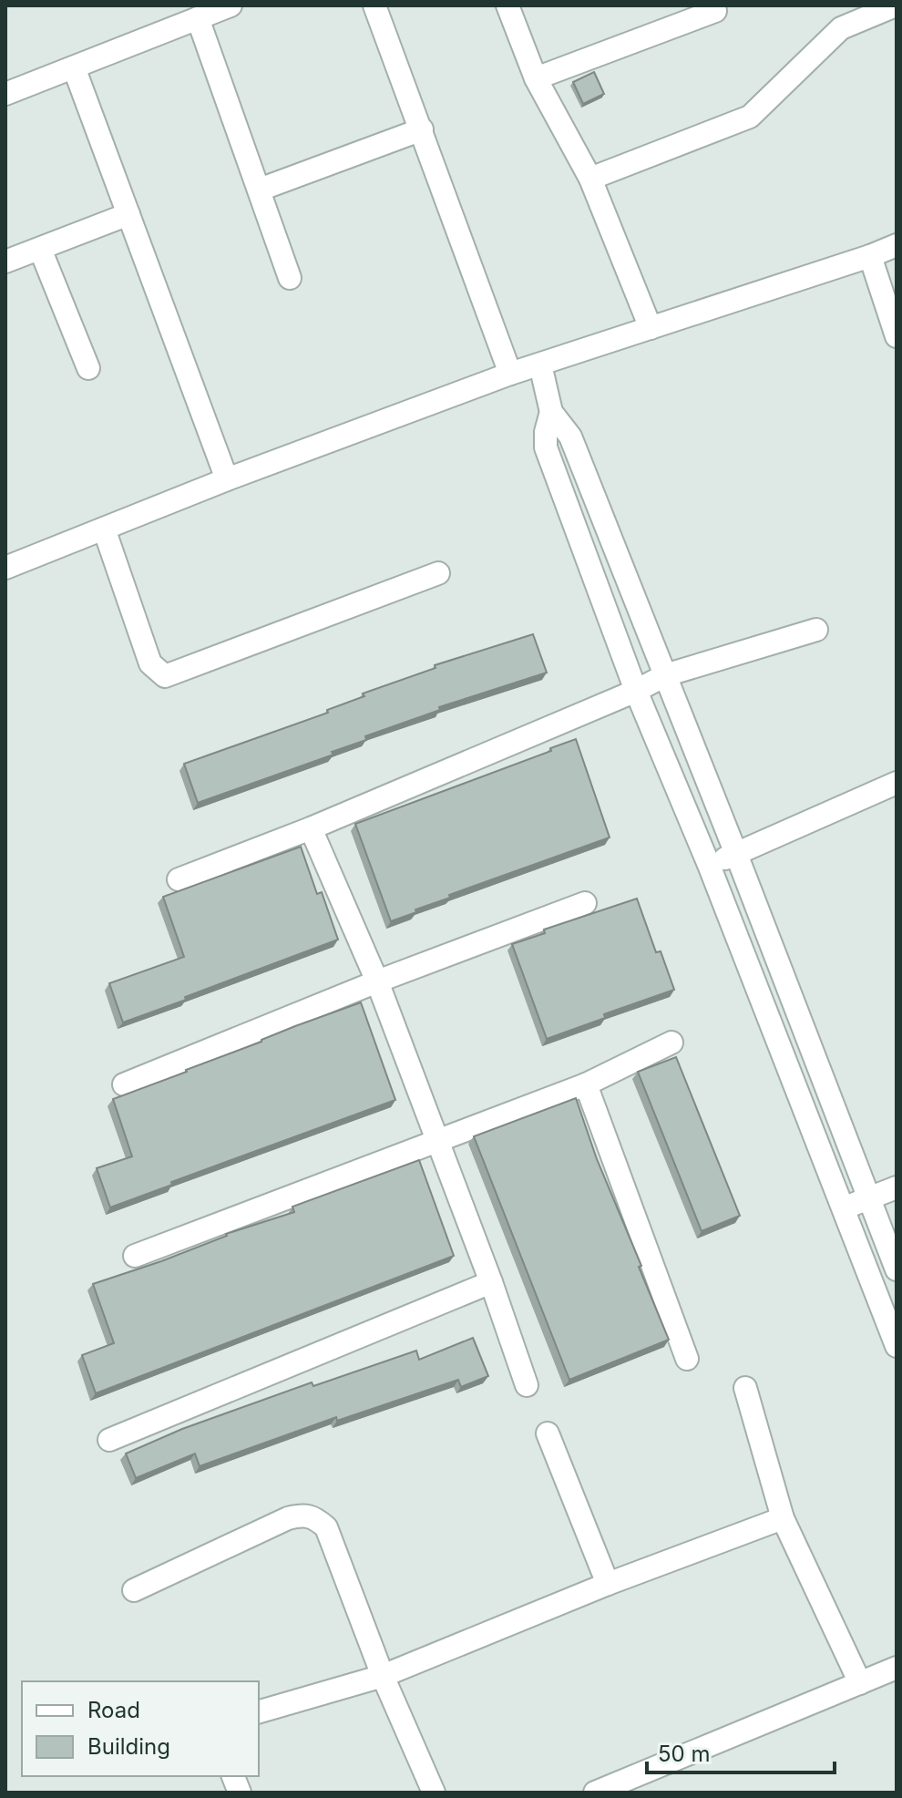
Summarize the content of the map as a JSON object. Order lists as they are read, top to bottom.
{
  "legend": ["Road", "Building"],
  "scale_bar": "50 m"
}
